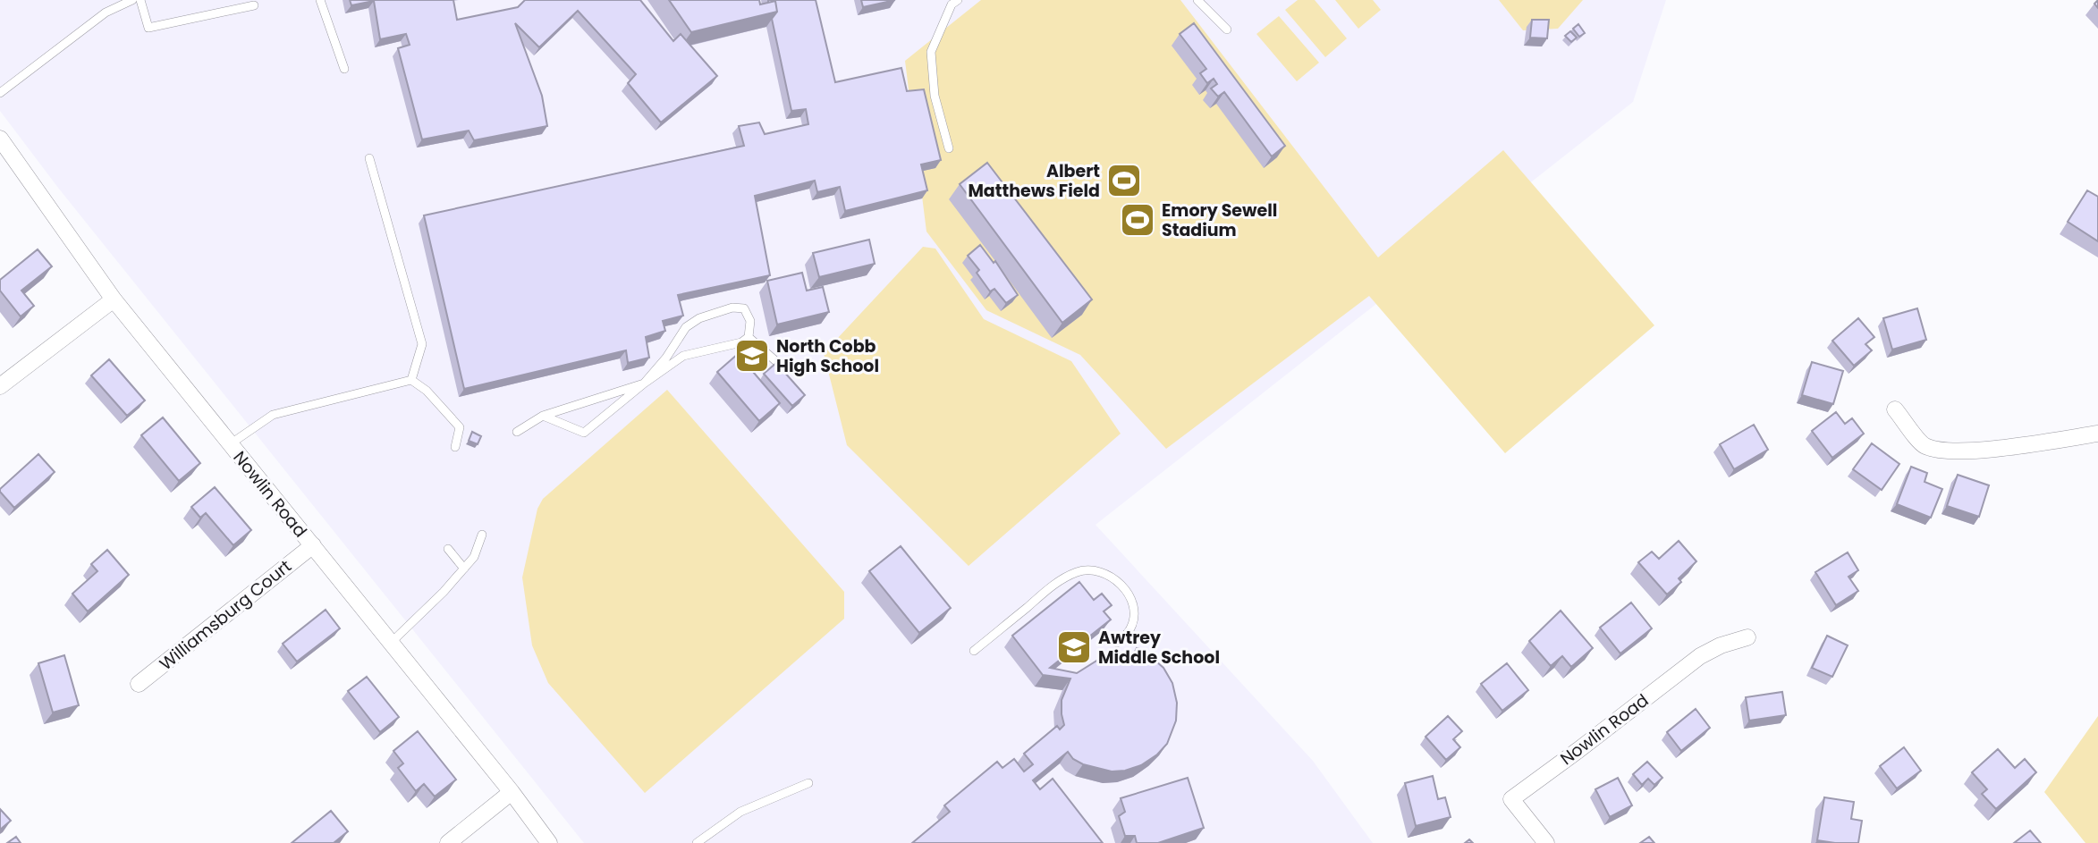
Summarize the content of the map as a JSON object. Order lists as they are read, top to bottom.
{
  "streets": {
    "street": ["Nowlin Road", "Williamsburg Court"]
  },
  "crossings": [
    ["Nowlin Road", "Williamsburg Court"]
  ],
  "places": {
    "sports": ["Albert Matthews Field", "Emory Sewell Stadium"],
    "school or university": ["North Cobb High School", "Awtrey Middle School"]
  }
}
